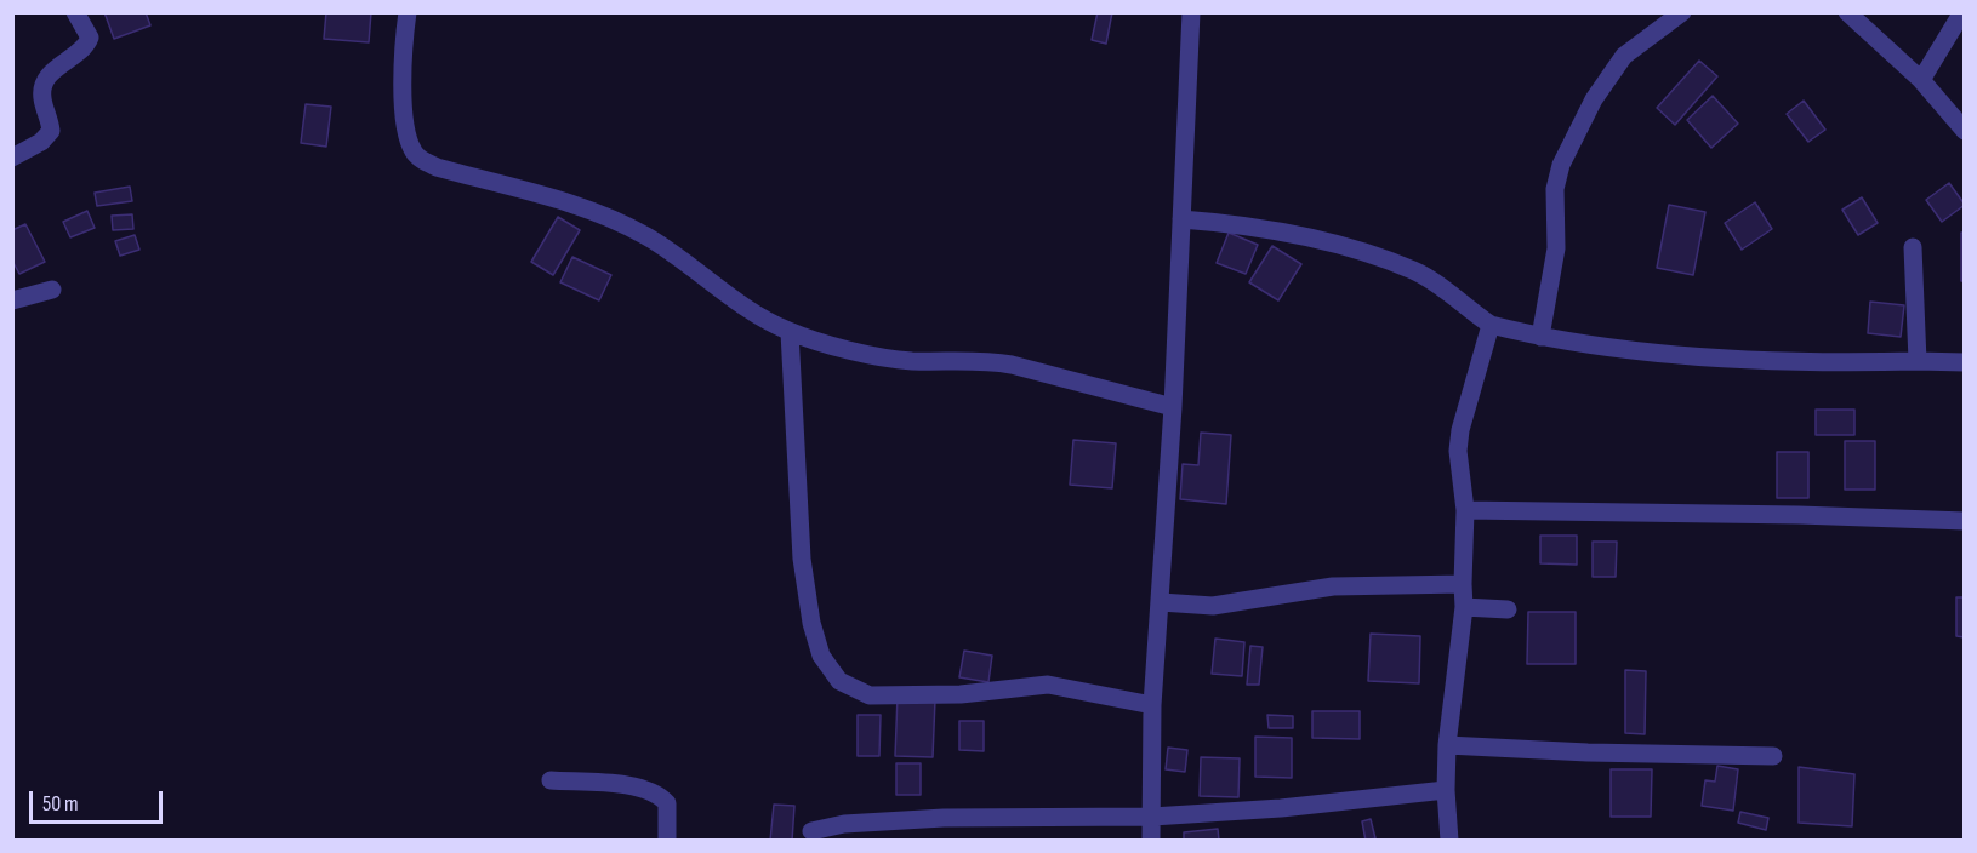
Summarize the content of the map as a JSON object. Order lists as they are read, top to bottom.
{
  "scale_bar": "50 m"
}
